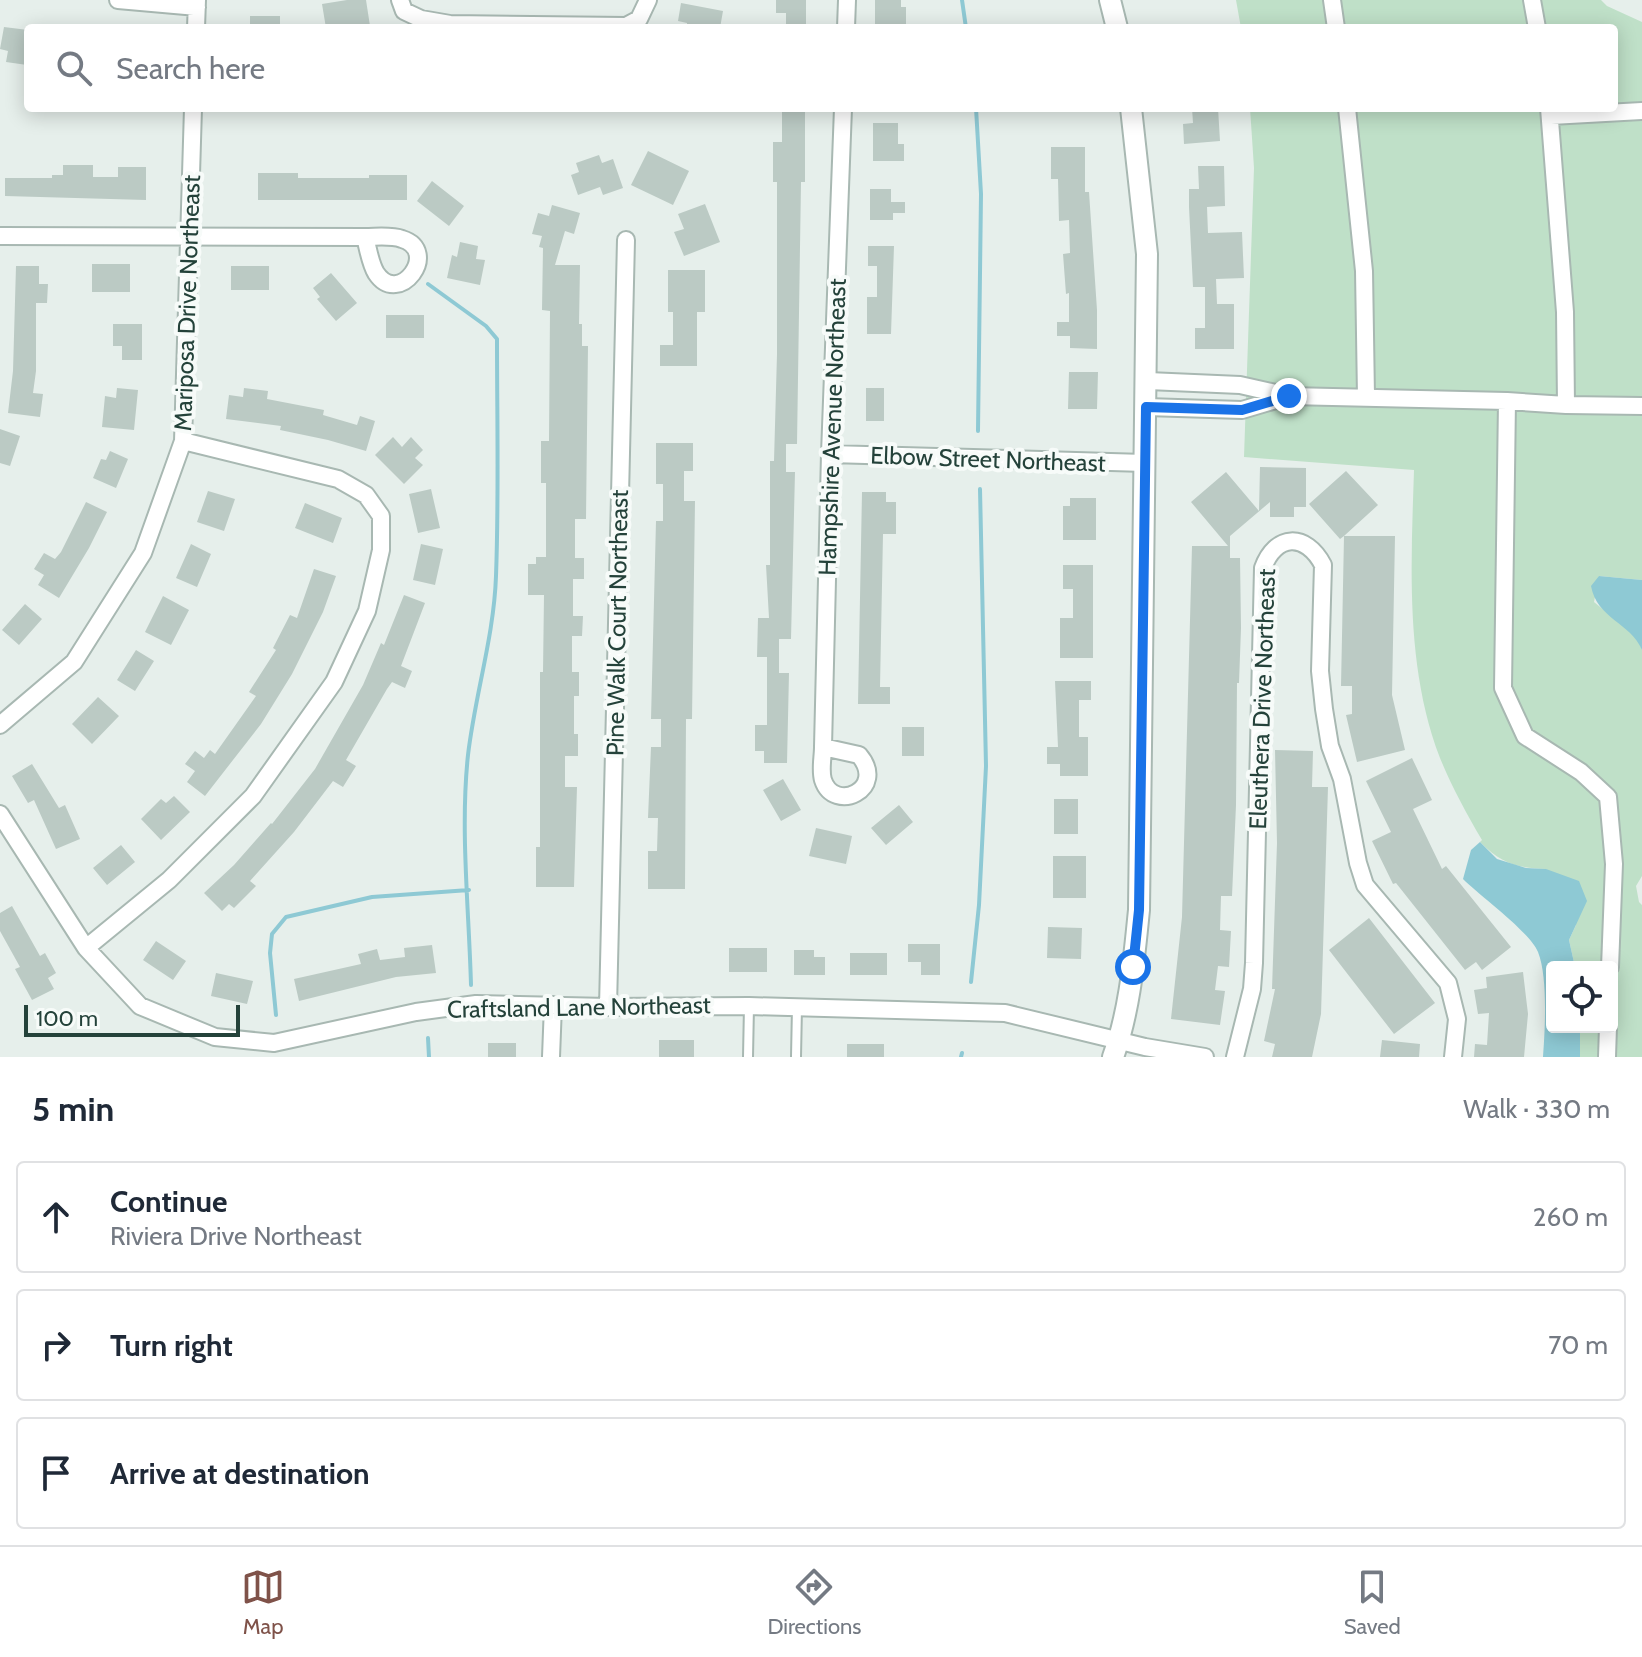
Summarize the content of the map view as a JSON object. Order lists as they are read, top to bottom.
{
  "streets": {
    "street": [
      "Mariposa Drive Northeast",
      "Hampshire Avenue Northeast",
      "Elbow Street Northeast",
      "Pine Walk Court Northeast",
      "Eleuthera Drive Northeast",
      "Craftsland Lane Northeast"
    ]
  },
  "crossings": [
    ["Hampshire Avenue Northeast", "Elbow Street Northeast"],
    ["Pine Walk Court Northeast", "Craftsland Lane Northeast"]
  ],
  "scale_bar": "100 m",
  "page": {
    "search": "Search here",
    "scale": "100 m",
    "heading": ["5 min", "Walk · 330 m"],
    "list": [
      ["Continue", "Riviera Drive Northeast", "260 m"],
      ["Turn right", "70 m"],
      "Arrive at destination"
    ],
    "nav": ["Map", "Directions", "Saved"]
  }
}
